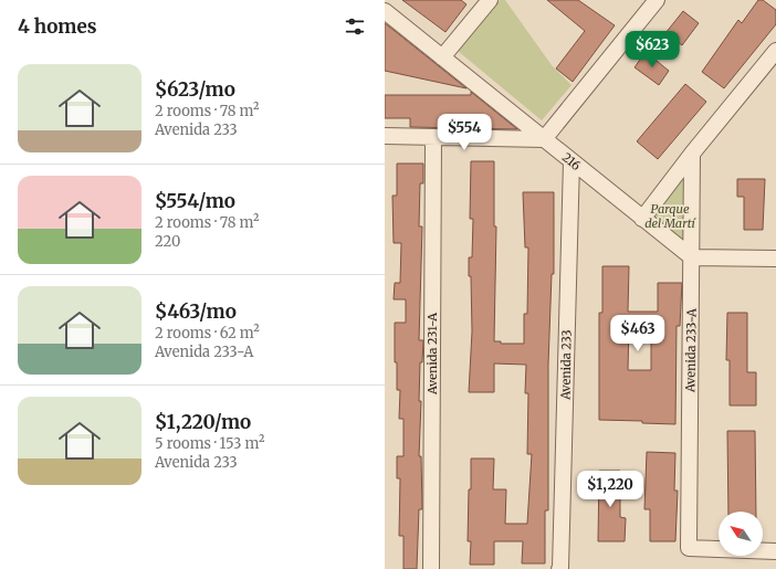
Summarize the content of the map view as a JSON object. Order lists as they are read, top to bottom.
{
  "streets": {
    "street": [
      "216",
      "Avenida 233-A",
      "Avenida 231-A",
      "Avenida 233"
    ]
  },
  "crossings": [
    ["216", "Avenida 233-A"],
    ["216", "Avenida 233"]
  ],
  "parks": ["Parque del Martí"],
  "north": "top left",
  "page": {
    "heading": "4 homes",
    "price": [
      "$623",
      "$554",
      "$463",
      "$1,220"
    ],
    "list": [
      {
        "name": "$623/mo",
        "note": "2 rooms · 78 m² · Avenida 233"
      },
      {
        "name": "$554/mo",
        "note": "2 rooms · 78 m² · 220"
      },
      {
        "name": "$463/mo",
        "note": "2 rooms · 62 m² · Avenida 233-A"
      },
      {
        "name": "$1,220/mo",
        "note": "5 rooms · 153 m² · Avenida 233"
      }
    ]
  }
}
